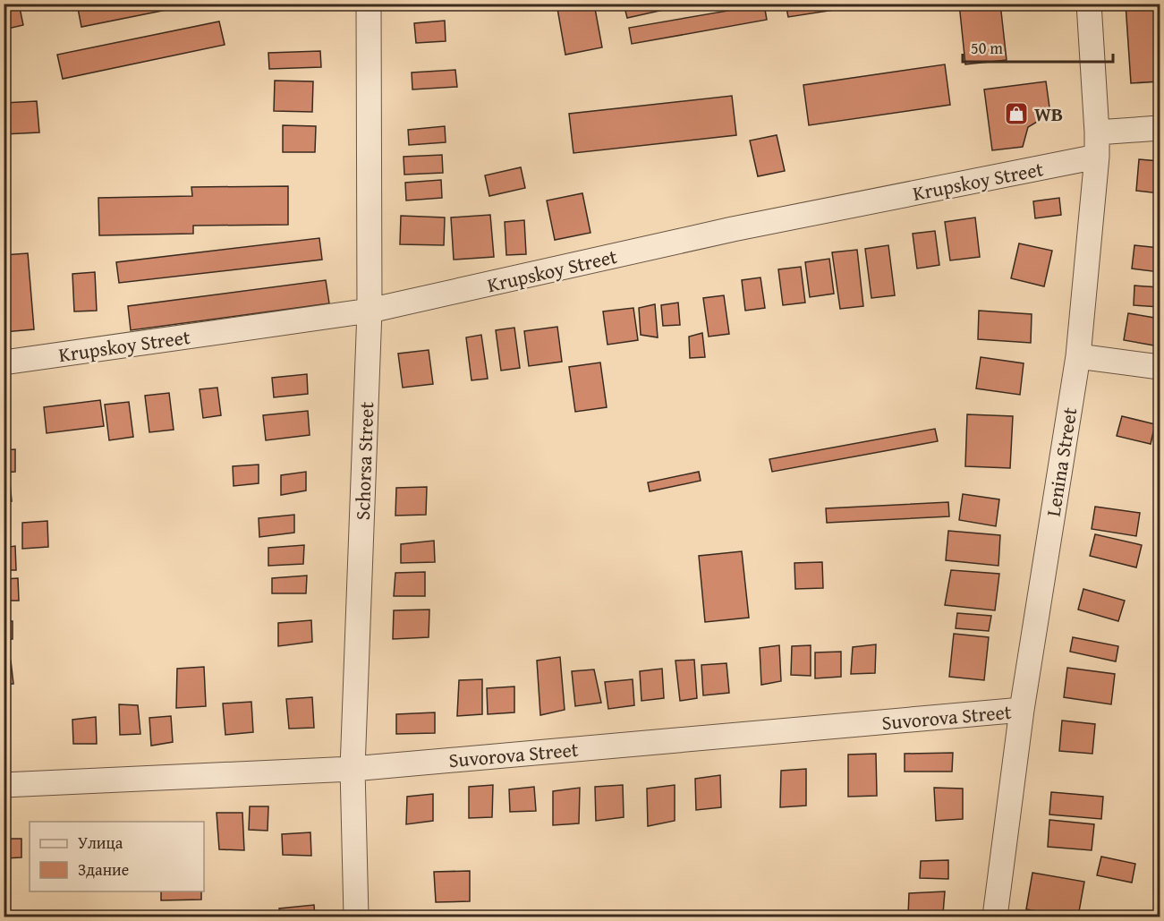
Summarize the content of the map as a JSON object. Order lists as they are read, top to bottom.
{
  "streets": {
    "street": [
      "Krupskoy Street",
      "Schorsa Street",
      "Lenina Street",
      "Suvorova Street"
    ]
  },
  "crossings": [
    ["Krupskoy Street", "Schorsa Street"],
    ["Krupskoy Street", "Lenina Street"],
    ["Schorsa Street", "Suvorova Street"],
    ["Lenina Street", "Suvorova Street"]
  ],
  "places": {
    "shop": ["WB"]
  },
  "legend": ["Улица", "Здание"],
  "scale_bar": "50 m"
}
